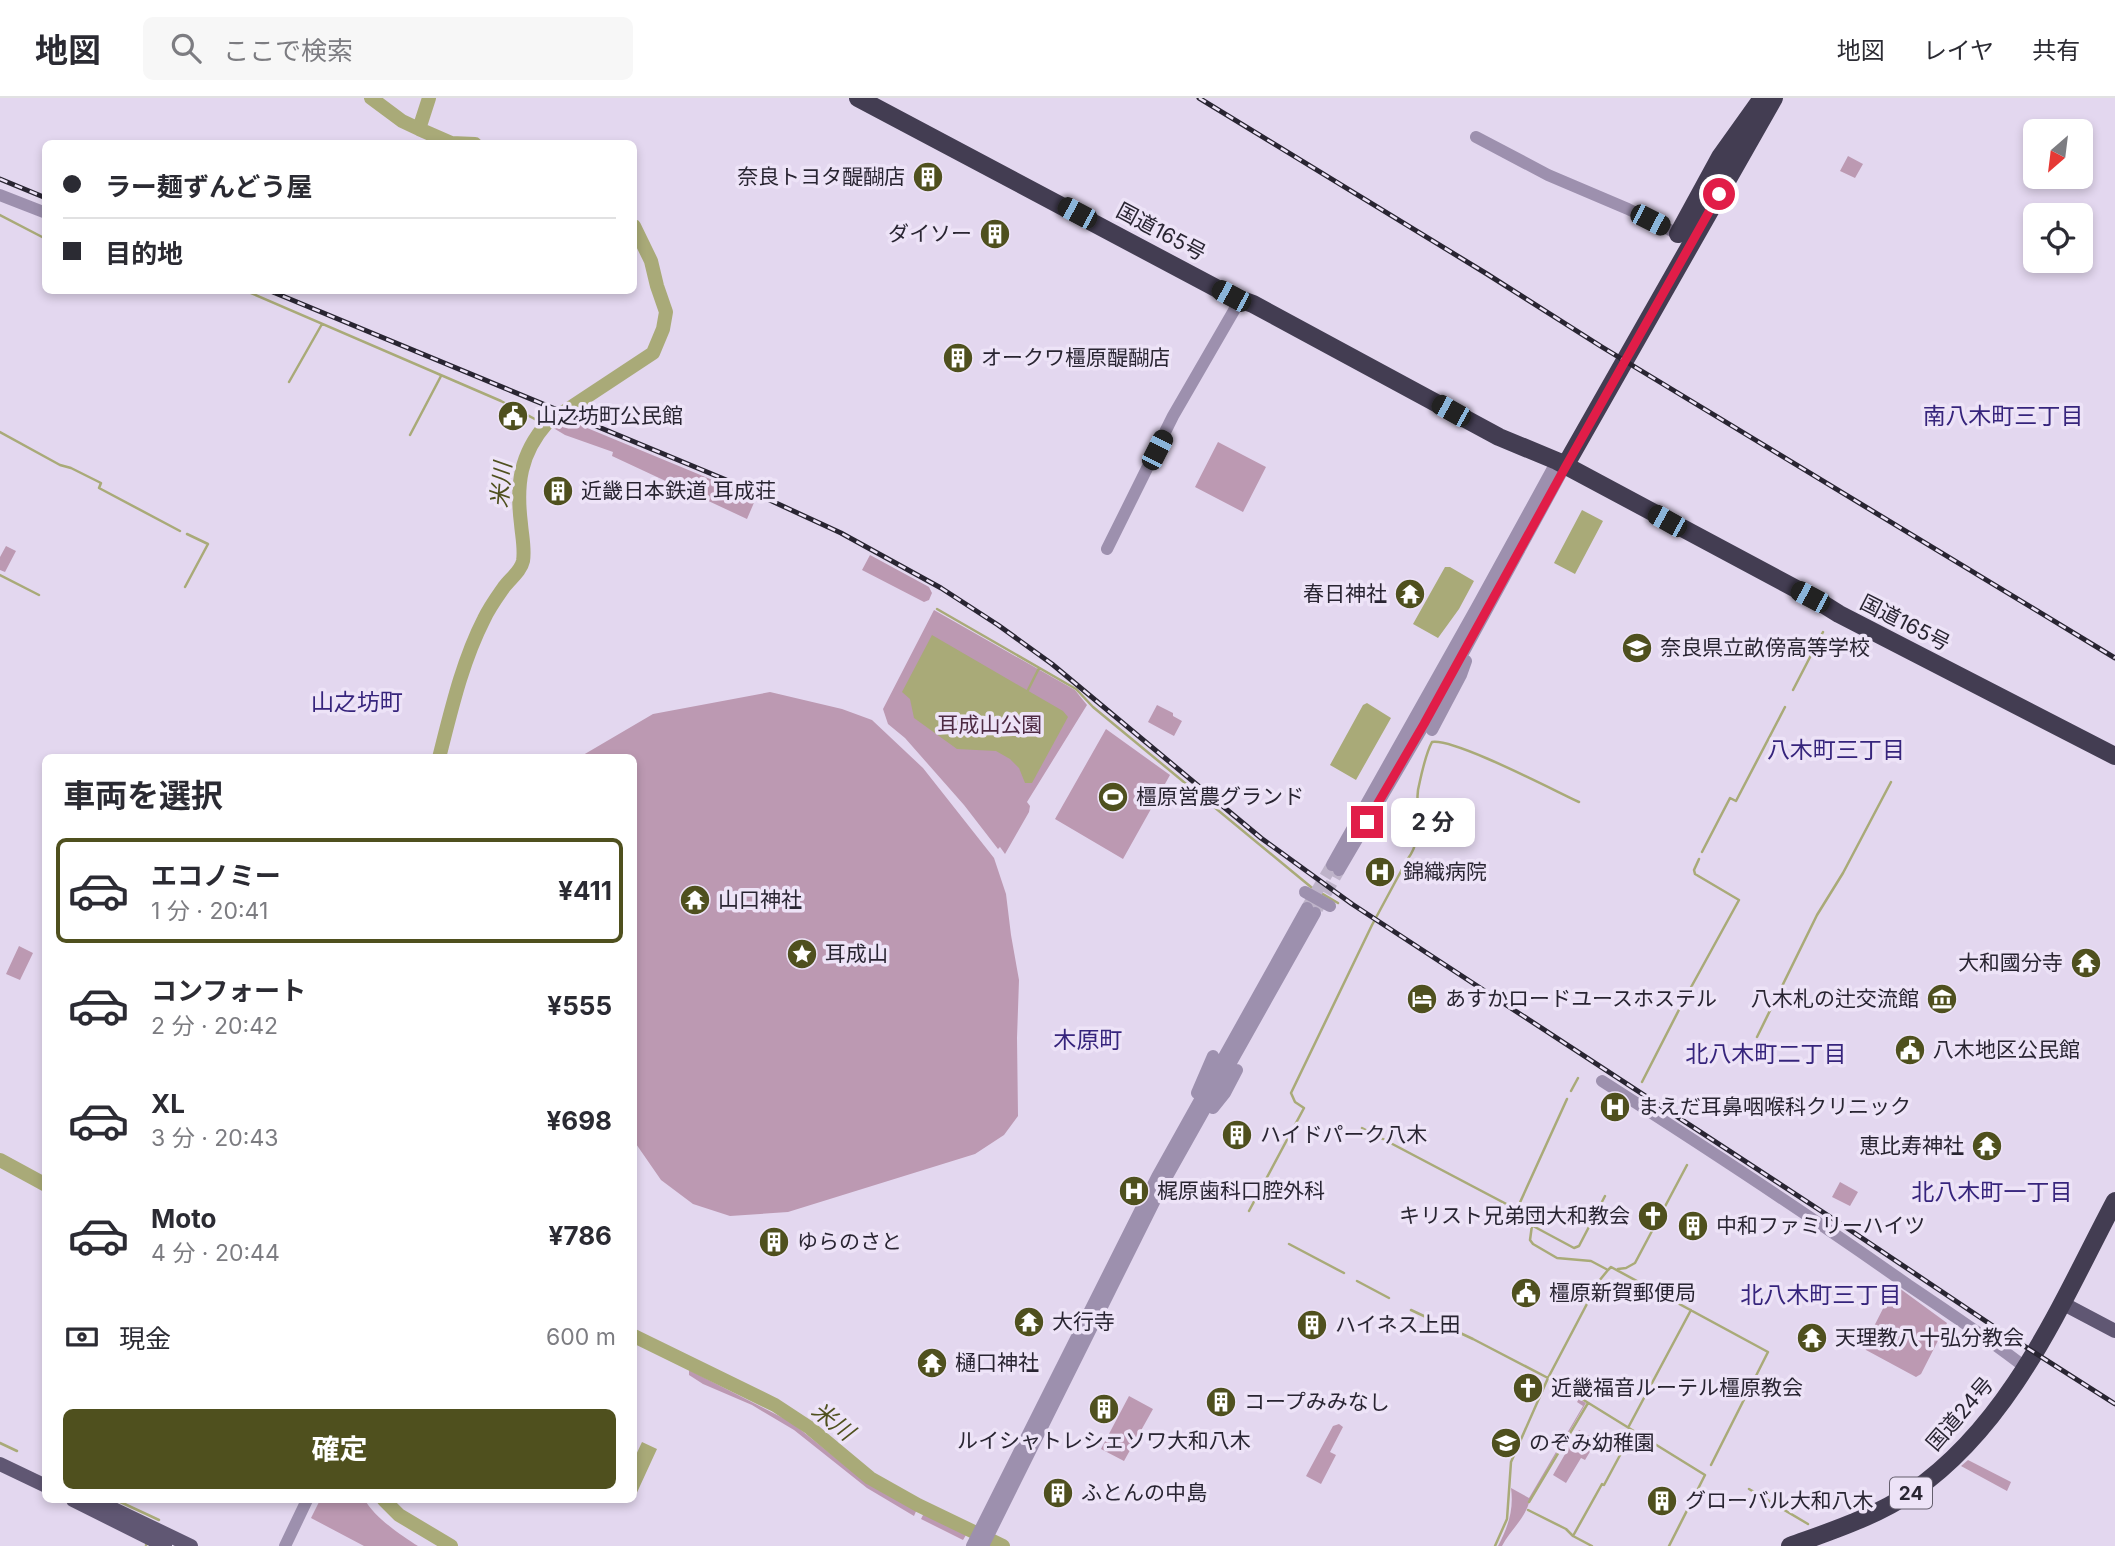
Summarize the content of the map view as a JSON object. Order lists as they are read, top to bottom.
{
  "streets": {
    "highway": ["国道165号", "国道24号", "24"]
  },
  "districts": [
    "南八木町三丁目",
    "山之坊町",
    "八木町三丁目",
    "木原町",
    "北八木町二丁目",
    "北八木町一丁目",
    "北八木町三丁目"
  ],
  "water": ["米川"],
  "parks": ["耳成山公園"],
  "places": {
    "building": [
      "奈良トヨタ醍醐店",
      "ダイソー",
      "オークワ橿原醍醐店",
      "近畿日本鉄道 耳成荘",
      "ハイドパーク八木",
      "中和ファミリーハイツ",
      "ゆらのさと",
      "ハイネス上田",
      "コープみみなし",
      "ルイシャトレシェソワ大和八木",
      "ふとんの中島",
      "グローバル大和八木"
    ],
    "public building": ["山之坊町公民館", "八木地区公民館", "橿原新賀郵便局"],
    "temple": [
      "春日神社",
      "山口神社",
      "大和國分寺",
      "恵比寿神社",
      "大行寺",
      "天理教八十弘分教会",
      "樋口神社"
    ],
    "school or university": ["奈良県立畝傍高等学校", "のぞみ幼稚園"],
    "sports": ["橿原営農グランド"],
    "hospital": ["錦織病院", "まえだ耳鼻咽喉科クリニック", "梶原歯科口腔外科"],
    "place": ["耳成山"],
    "hotel": ["あすかロードユースホステル"],
    "museum": ["八木札の辻交流館"],
    "church": ["キリスト兄弟団大和教会", "近畿福音ルーテル橿原教会"]
  },
  "north": "bottom left",
  "page": {
    "header": "地図",
    "search": "ここで検索",
    "nav": ["地図", "レイヤ", "共有"],
    "banner": ["ラー麺ずんどう屋", "目的地"],
    "heading": "車両を選択",
    "bubble": "2 分",
    "list": [
      {
        "name": "エコノミー",
        "note": "1 分 · 20:41",
        "value": "¥411"
      },
      {
        "name": "コンフォート",
        "note": "2 分 · 20:42",
        "value": "¥555"
      },
      {
        "name": "XL",
        "note": "3 分 · 20:43",
        "value": "¥698"
      },
      {
        "name": "Moto",
        "note": "4 分 · 20:44",
        "value": "¥786"
      }
    ],
    "pay": ["現金", "600 m"],
    "buttons": "確定"
  }
}
